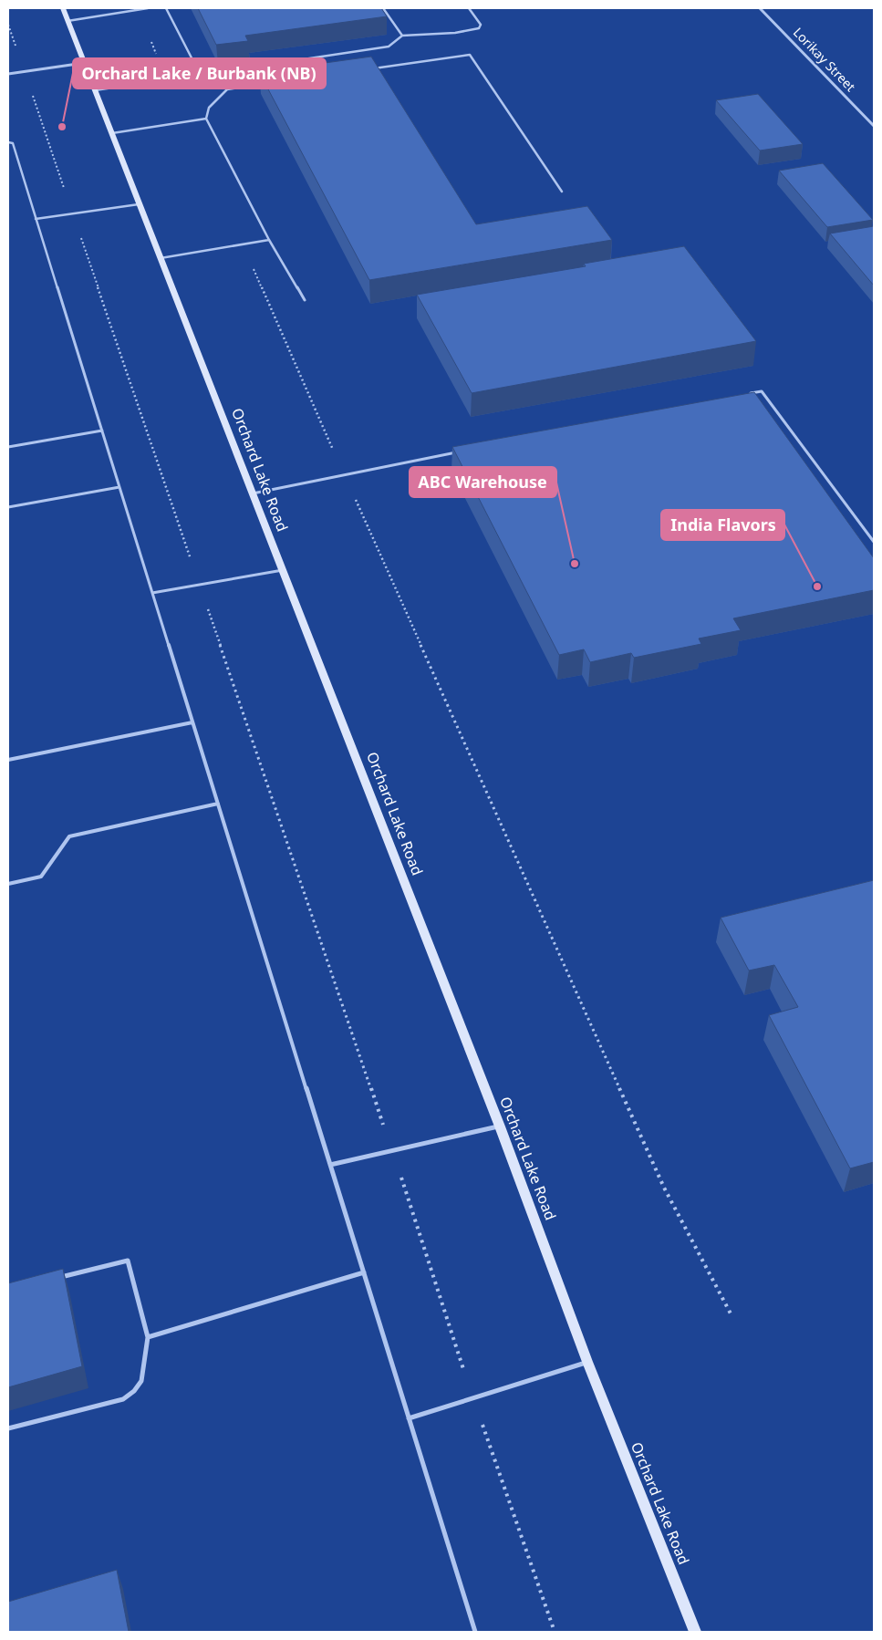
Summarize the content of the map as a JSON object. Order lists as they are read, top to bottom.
{
  "streets": {
    "main road": ["Orchard Lake Road"],
    "street": ["Lorikay Street"]
  },
  "places": ["Orchard Lake / Burbank (NB)", "ABC Warehouse", "India Flavors"]
}
